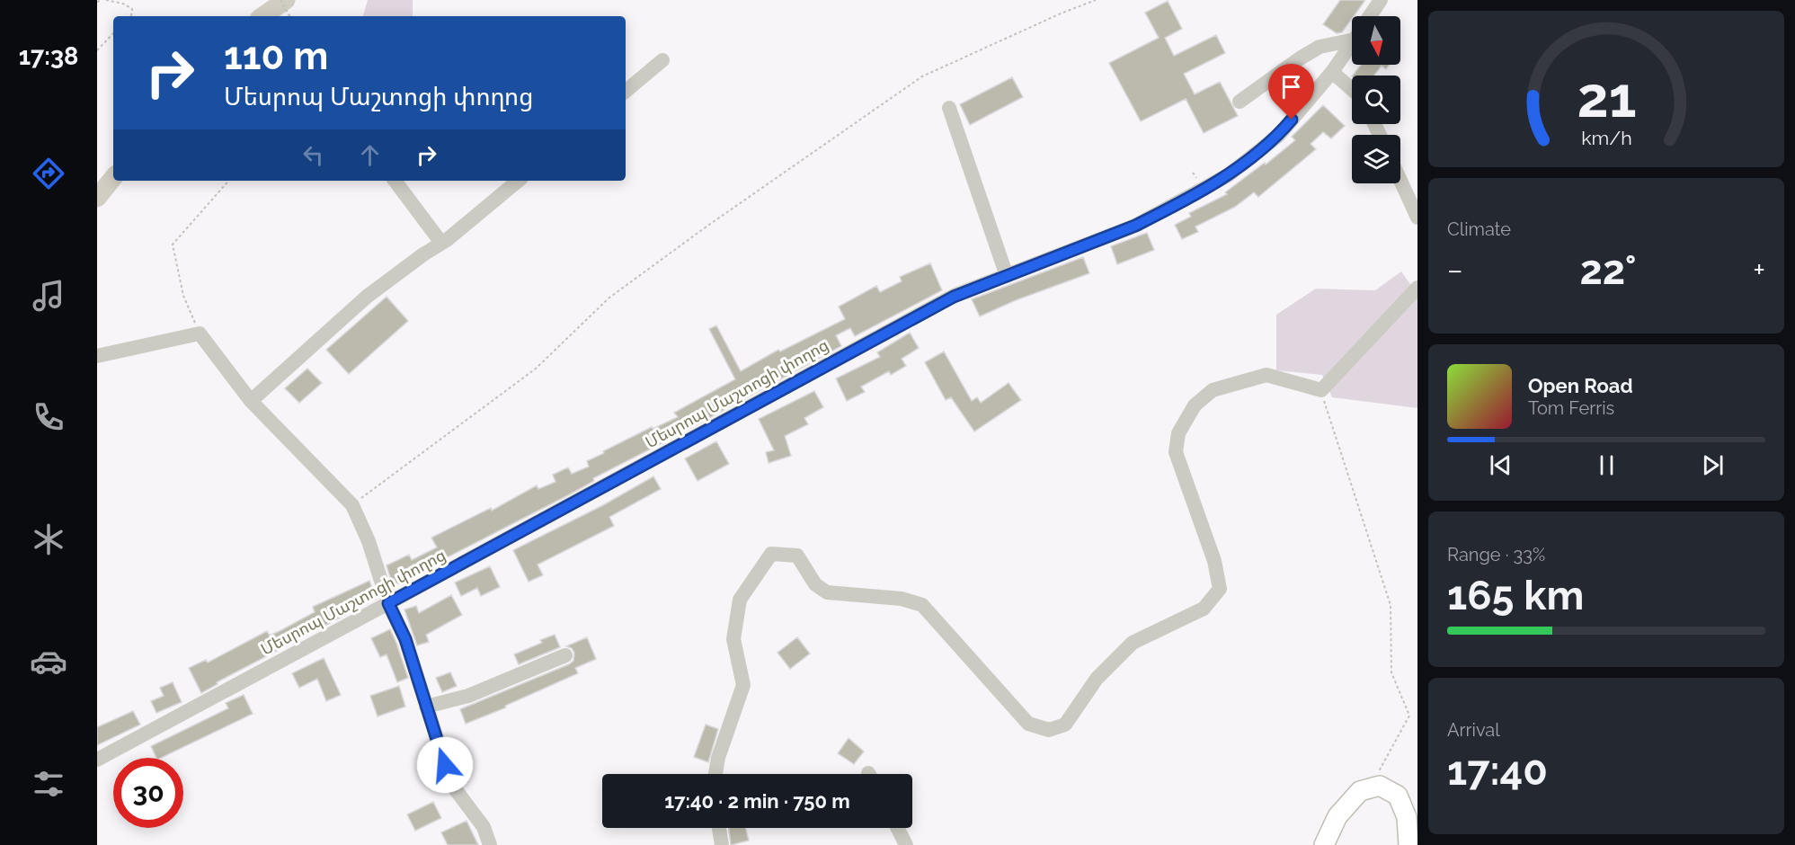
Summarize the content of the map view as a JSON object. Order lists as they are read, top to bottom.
{
  "streets": {
    "street": ["Մեսրոպ Մաշտոցի փողոց"]
  },
  "north": "bottom",
  "page": {
    "tabs": "17:38",
    "turn": ["110 m", "Մեսրոպ Մաշտոցի փողոց"],
    "tile": [
      "Climate",
      ["Range · 33%", "165 km"],
      ["Arrival", "17:40"]
    ],
    "heat": ["−", "22°", "+"],
    "song": ["Open Road", "Tom Ferris"],
    "limit": "30",
    "trip": "17:40 · 2 min · 750 m",
    "gauge": ["21", "km/h"]
  }
}
